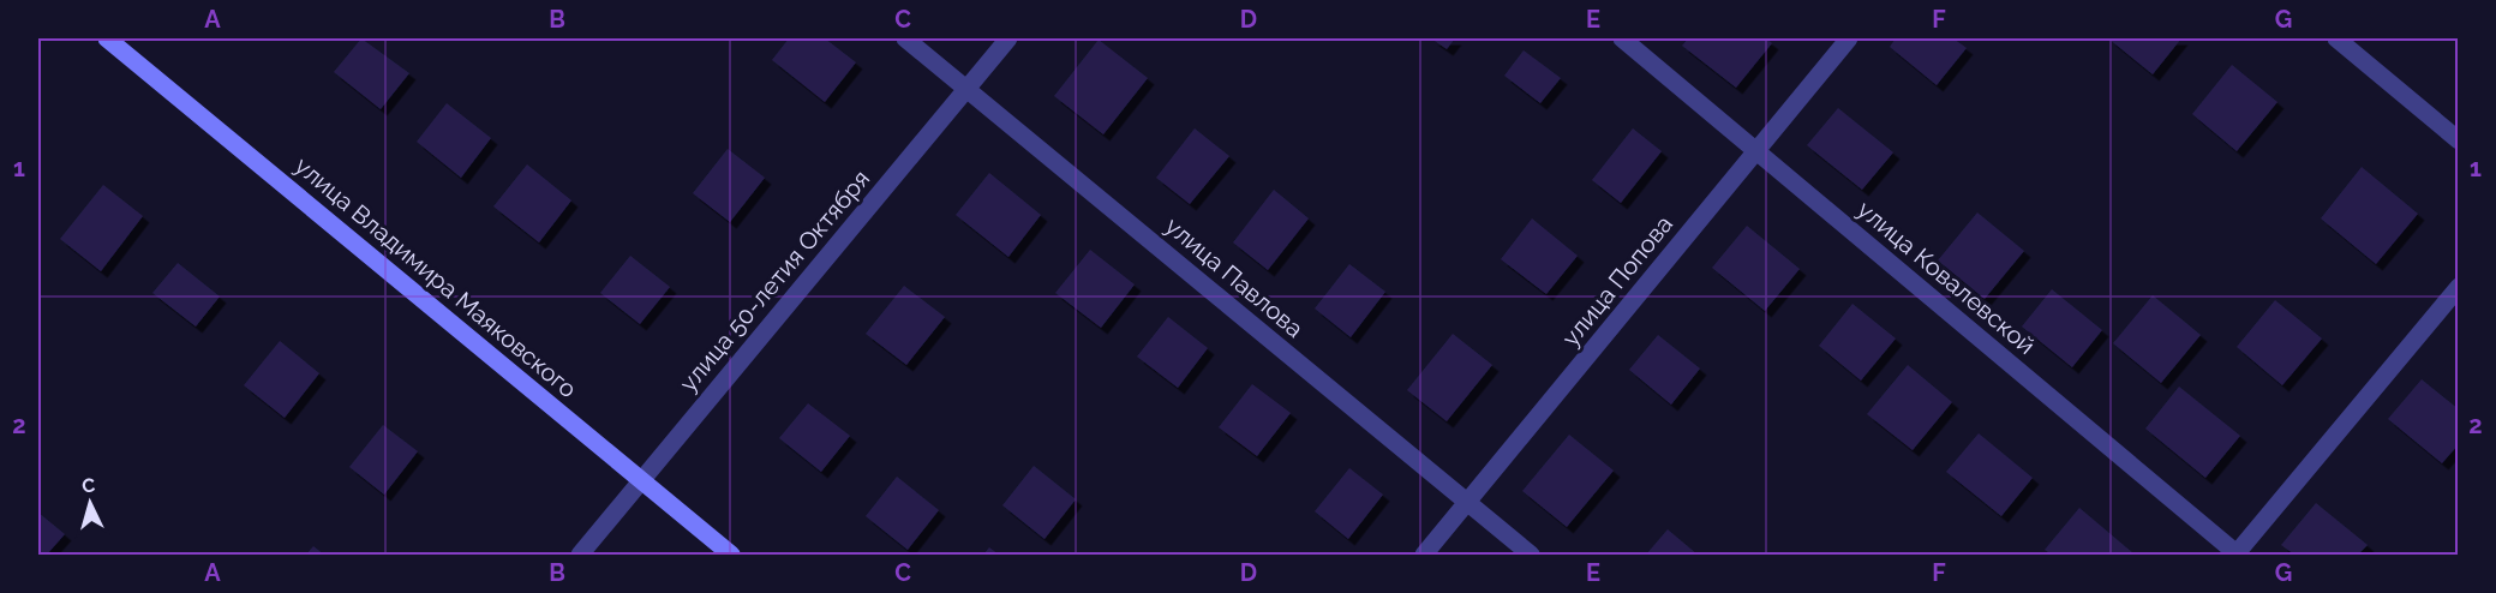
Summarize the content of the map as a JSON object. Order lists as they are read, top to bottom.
{
  "streets": {
    "street": [
      "улица Владимира Маяковского",
      "улица Павлова",
      "улица Ковалевской",
      "улица 50-летия Октября",
      "улица Попова"
    ]
  },
  "crossings": [
    ["улица Владимира Маяковского", "улица 50-летия Октября"],
    ["улица Павлова", "улица 50-летия Октября"],
    ["улица Павлова", "улица Попова"],
    ["улица Ковалевской", "улица Попова"]
  ],
  "north": "top",
  "grid": {
    "columns": [
      "A",
      "B",
      "C",
      "D",
      "E",
      "F",
      "G"
    ],
    "rows": ["1", "2"]
  }
}
